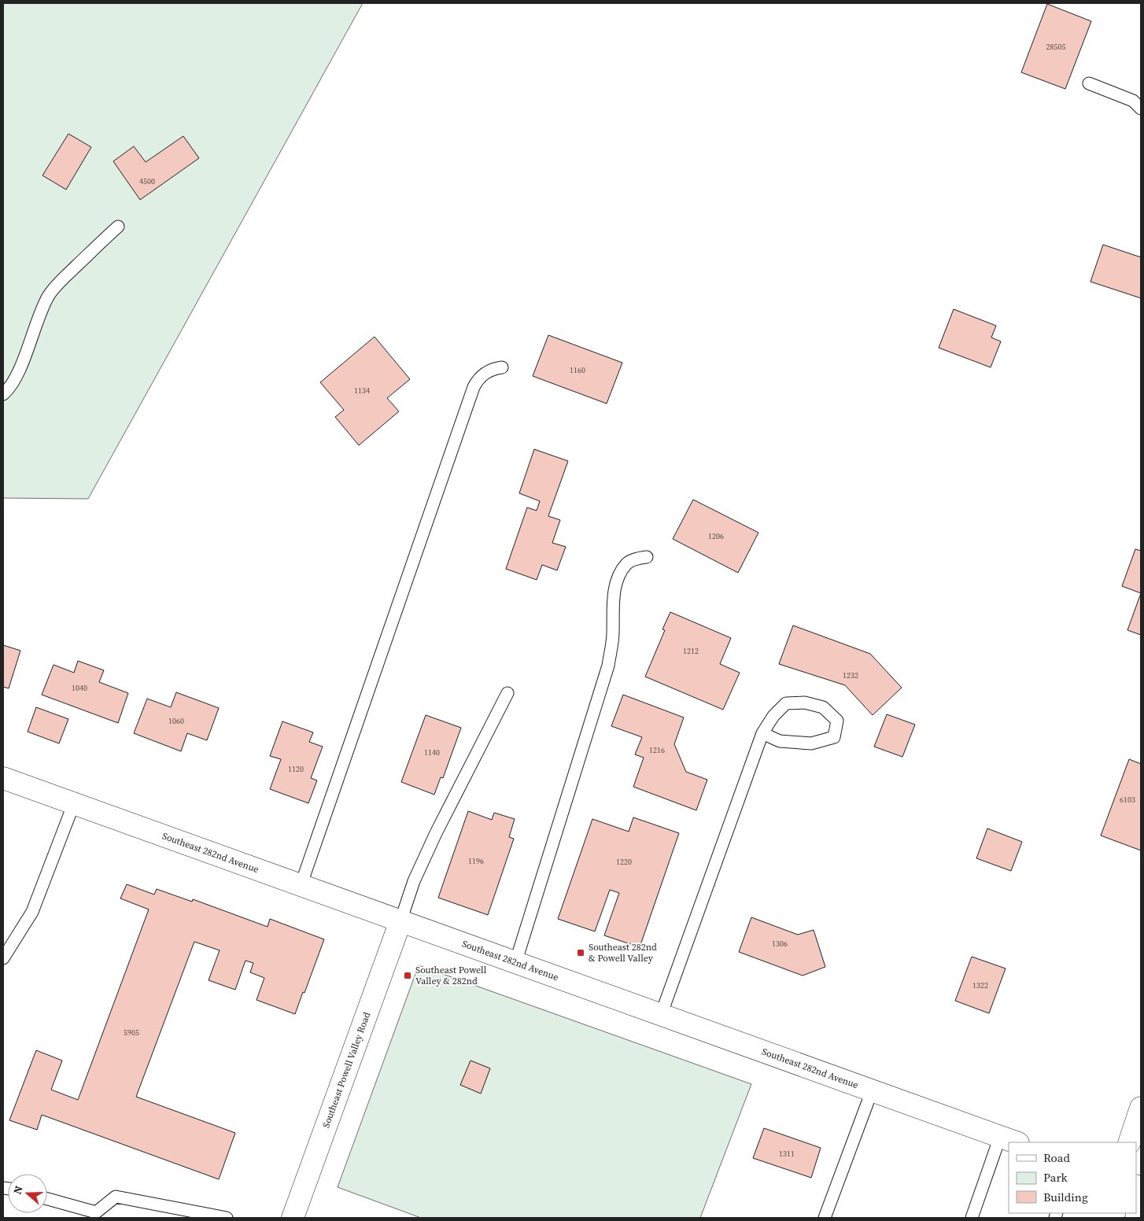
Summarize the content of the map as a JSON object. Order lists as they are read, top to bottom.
{
  "streets": {
    "main road": ["Southeast 282nd Avenue", "Southeast Powell Valley Road"]
  },
  "crossings": [
    ["Southeast 282nd Avenue", "Southeast Powell Valley Road"]
  ],
  "places": {
    "transit": ["Southeast 282nd & Powell Valley", "Southeast Powell Valley & 282nd"]
  },
  "house_numbers": [
    "28505",
    "4500",
    "1160",
    "1134",
    "1206",
    "1212",
    "1232",
    "1040",
    "1060",
    "1216",
    "1140",
    "1120",
    "6103",
    "1196",
    "1220",
    "1306",
    "1322",
    "5905",
    "1311"
  ],
  "legend": ["Road", "Park", "Building"],
  "north": "left"
}
